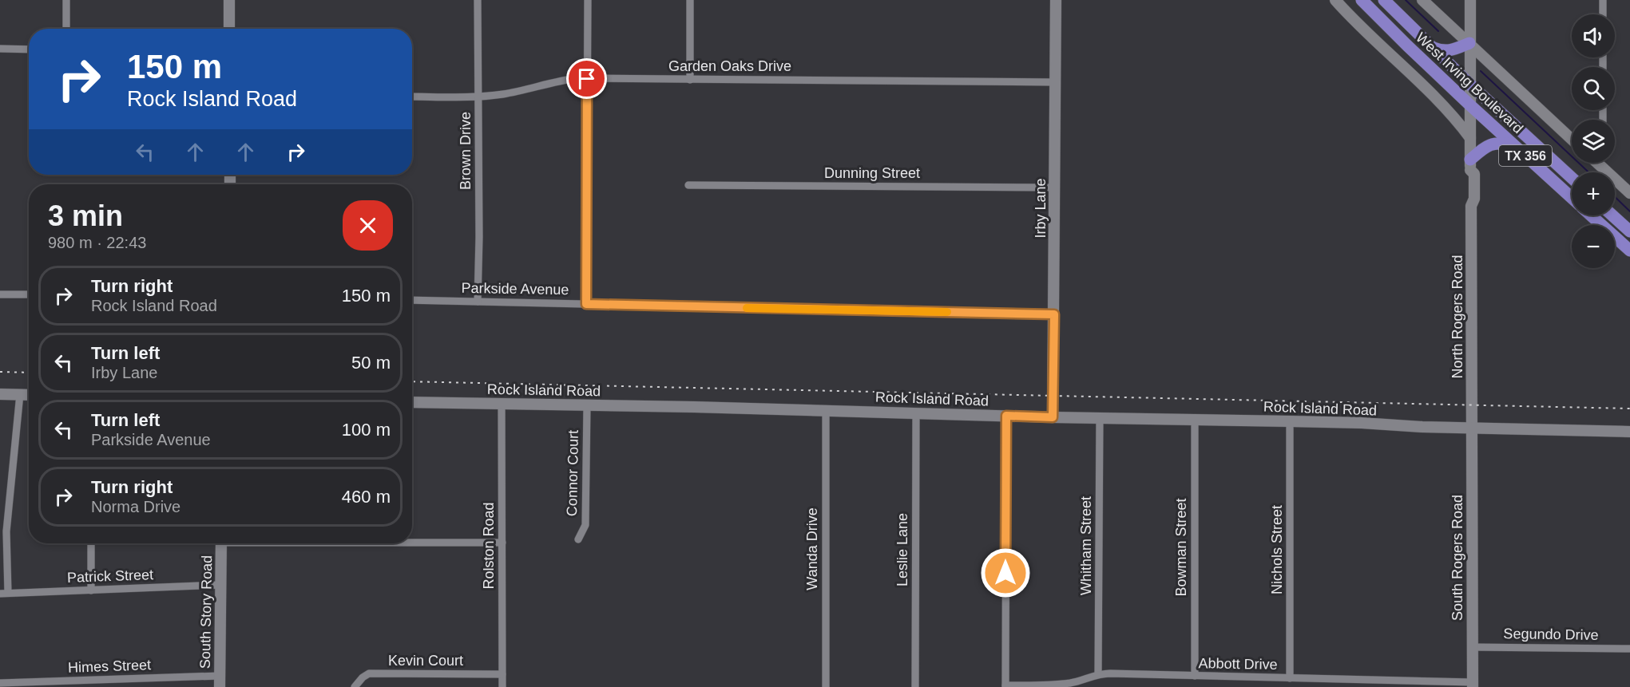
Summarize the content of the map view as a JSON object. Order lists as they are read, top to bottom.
{
  "streets": {
    "main road": ["West Irving Boulevard", "TX 356"],
    "street": [
      "Garden Oaks Drive",
      "Brown Drive",
      "Dunning Street",
      "Irby Lane",
      "Parkside Avenue",
      "North Rogers Road",
      "Rock Island Road",
      "Connor Court",
      "Rolston Road",
      "Whitham Street",
      "Bowman Street",
      "Wanda Drive",
      "Leslie Lane",
      "Nichols Street",
      "South Rogers Road",
      "Patrick Street",
      "South Story Road",
      "Segundo Drive",
      "Kevin Court",
      "Abbott Drive",
      "Himes Street"
    ]
  },
  "crossings": [
    ["Garden Oaks Drive", "Brown Drive"],
    ["Garden Oaks Drive", "Irby Lane"],
    ["West Irving Boulevard", "North Rogers Road"],
    ["Brown Drive", "Parkside Avenue"],
    ["Dunning Street", "Irby Lane"],
    ["Irby Lane", "Parkside Avenue"],
    ["Irby Lane", "Rock Island Road"],
    ["North Rogers Road", "Rock Island Road"],
    ["North Rogers Road", "South Rogers Road"],
    ["Rock Island Road", "Connor Court"],
    ["Rock Island Road", "Rolston Road"],
    ["Rock Island Road", "Whitham Street"],
    ["Rock Island Road", "Bowman Street"],
    ["Rock Island Road", "Wanda Drive"],
    ["Rock Island Road", "Leslie Lane"],
    ["Rock Island Road", "Nichols Street"],
    ["Rock Island Road", "South Rogers Road"],
    ["Rolston Road", "Kevin Court"],
    ["Whitham Street", "Abbott Drive"],
    ["Bowman Street", "Abbott Drive"],
    ["Nichols Street", "Abbott Drive"],
    ["South Rogers Road", "Segundo Drive"],
    ["South Rogers Road", "Abbott Drive"],
    ["Patrick Street", "South Story Road"],
    ["South Story Road", "Himes Street"]
  ],
  "page": {
    "map_buttons": ["+", "−"],
    "turn": ["150 m", "Rock Island Road"],
    "heading": ["3 min", "980 m · 22:43"],
    "list": [
      {
        "name": "Turn right",
        "note": "Rock Island Road",
        "value": "150 m"
      },
      {
        "name": "Turn left",
        "note": "Irby Lane",
        "value": "50 m"
      },
      {
        "name": "Turn left",
        "note": "Parkside Avenue",
        "value": "100 m"
      },
      {
        "name": "Turn right",
        "note": "Norma Drive",
        "value": "460 m"
      }
    ]
  }
}
